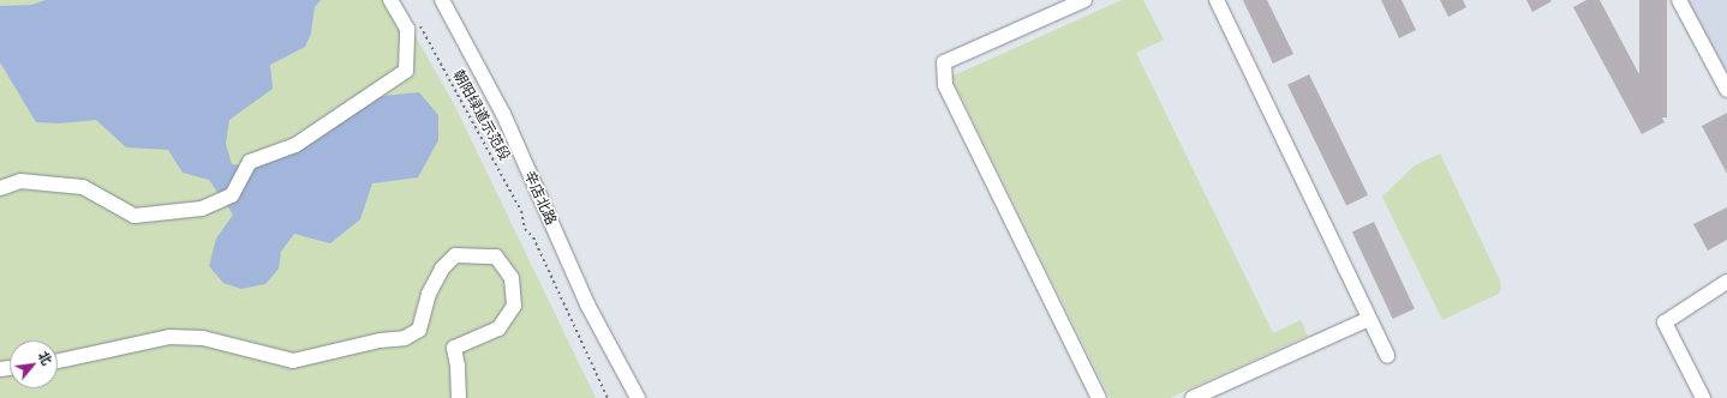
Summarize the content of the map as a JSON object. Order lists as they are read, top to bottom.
{
  "streets": {
    "street": ["辛店北路"],
    "path": ["朝阳绿道示范段"]
  },
  "north": "top right"
}
